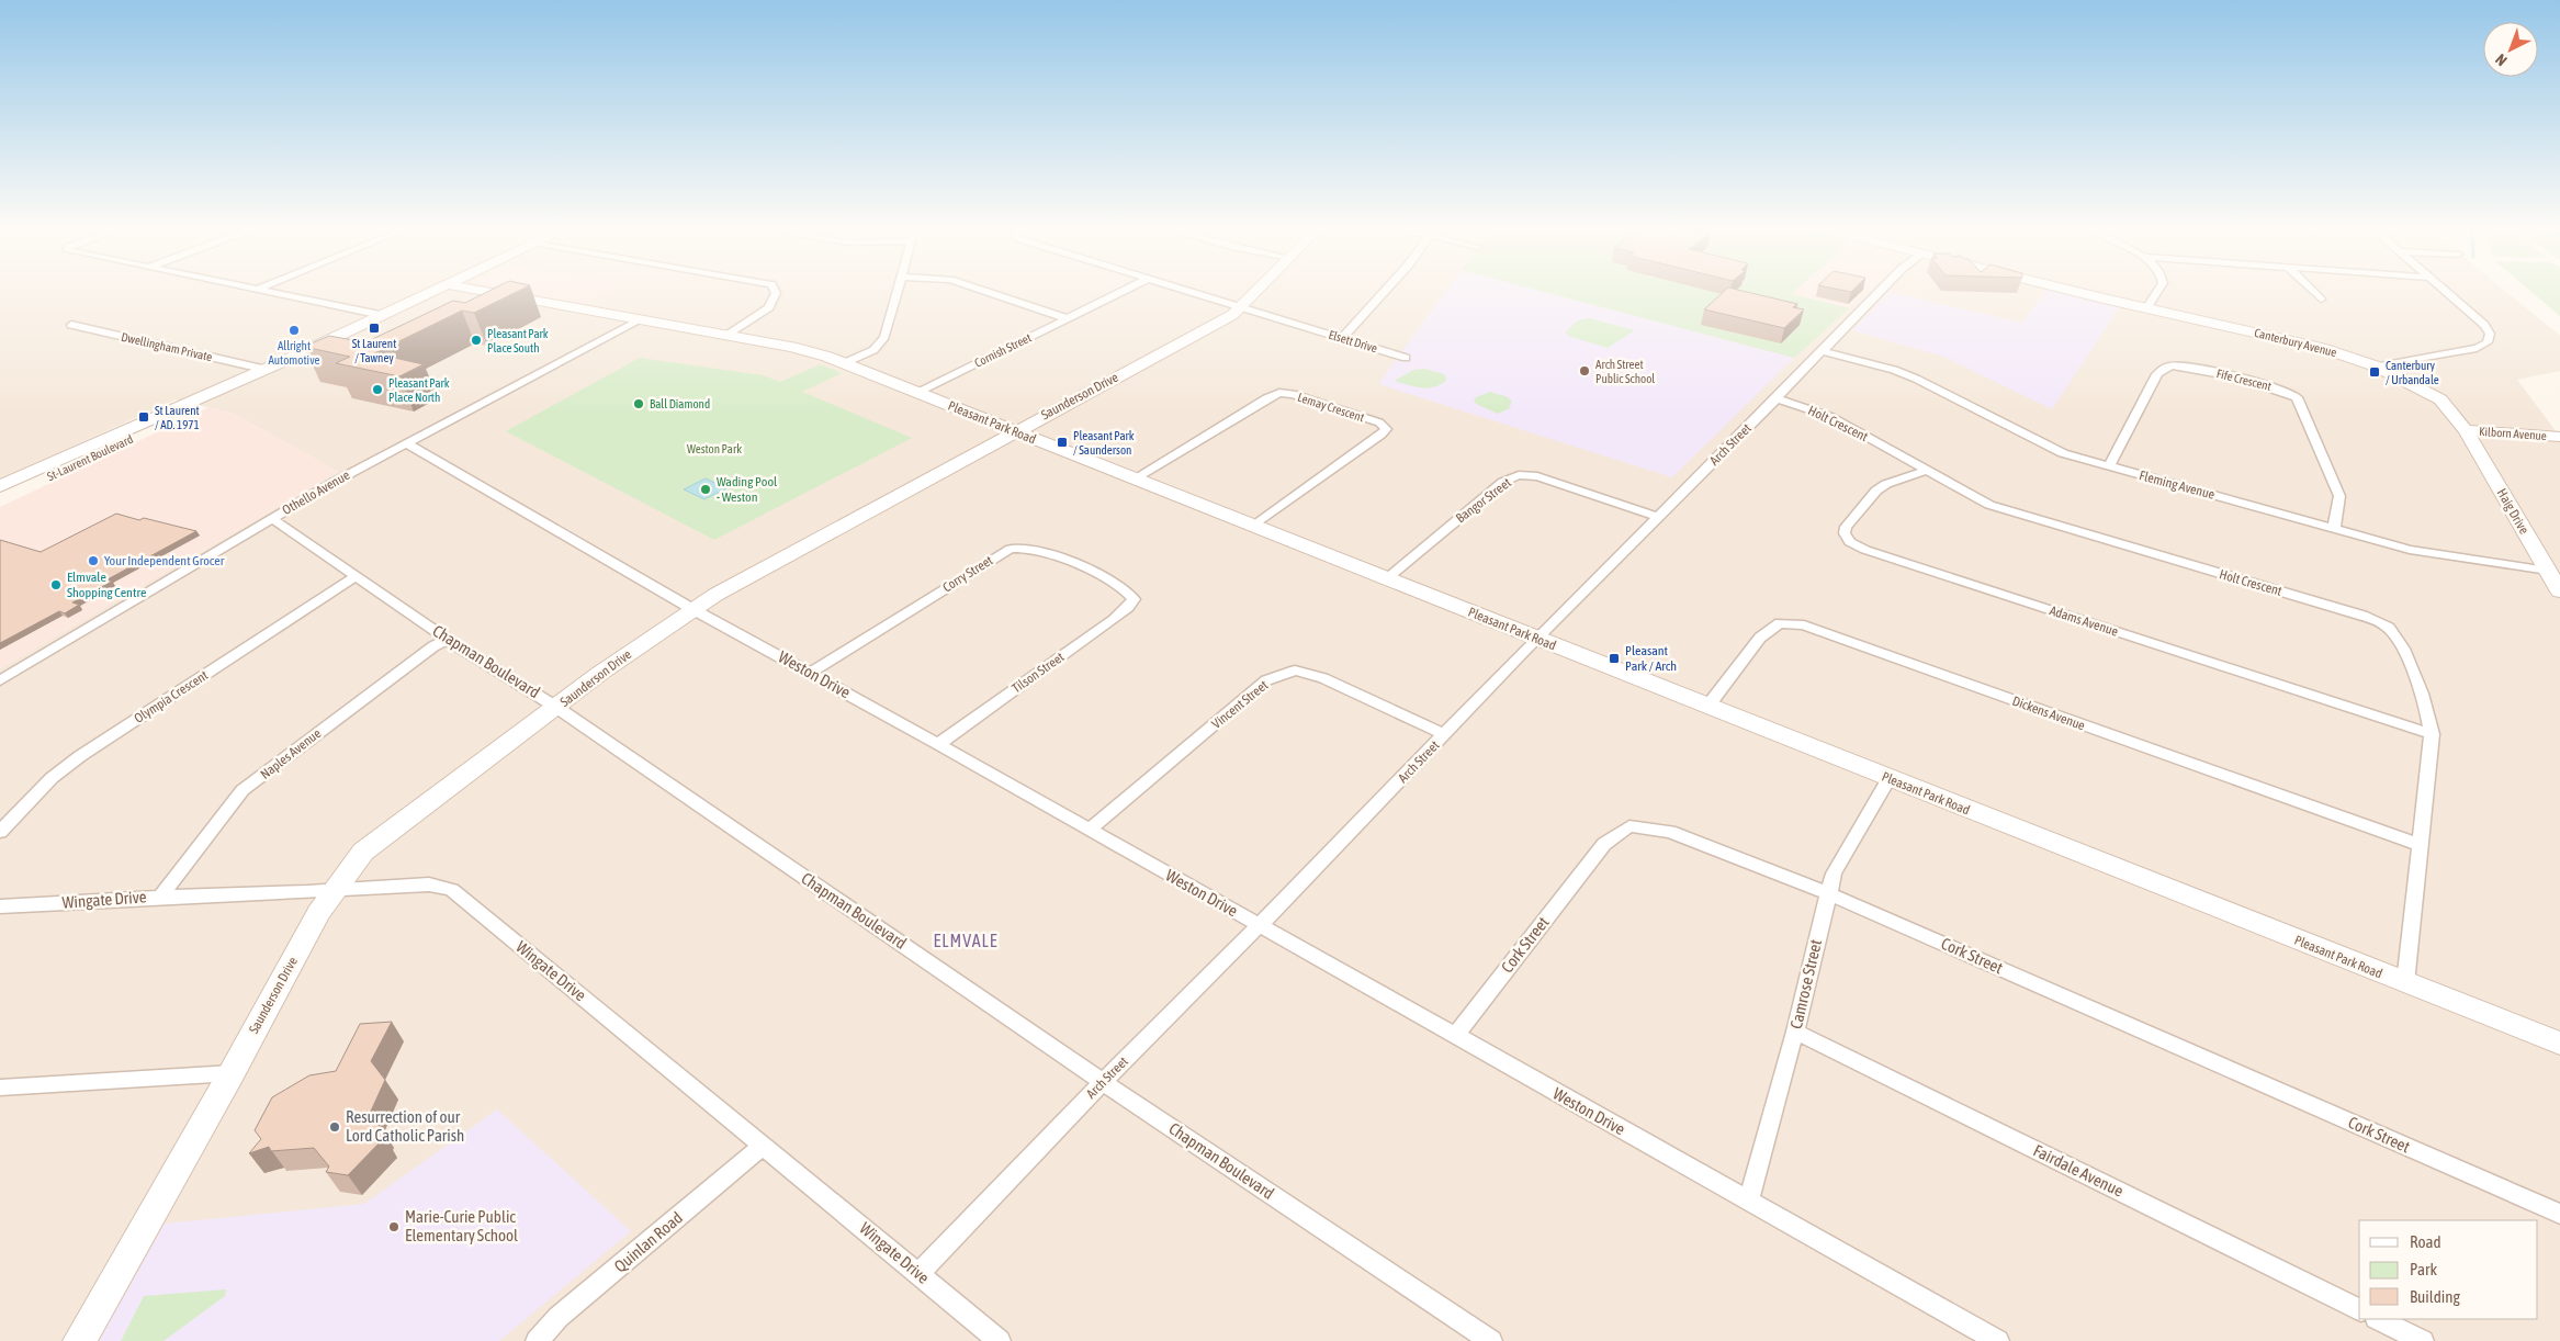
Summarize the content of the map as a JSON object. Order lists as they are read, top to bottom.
{
  "streets": {
    "street": [
      "Elsett Drive",
      "Canterbury Avenue",
      "Dwellingham Private",
      "Cornish Street",
      "Fife Crescent",
      "Saunderson Drive",
      "Lemay Crescent",
      "Pleasant Park Road",
      "Holt Crescent",
      "Kilborn Avenue",
      "Arch Street",
      "St-Laurent Boulevard",
      "Fleming Avenue",
      "Othello Avenue",
      "Bangor Street",
      "Haig Drive",
      "Corry Street",
      "Adams Avenue",
      "Chapman Boulevard",
      "Tilson Street",
      "Weston Drive",
      "Olympia Crescent",
      "Vincent Street",
      "Dickens Avenue",
      "Naples Avenue",
      "Wingate Drive",
      "Cork Street",
      "Camrose Street",
      "Fairdale Avenue",
      "Quinlan Road"
    ]
  },
  "crossings": [
    ["Elsett Drive", "Saunderson Drive"],
    ["Canterbury Avenue", "Kilborn Avenue"],
    ["Canterbury Avenue", "Haig Drive"],
    ["Dwellingham Private", "St-Laurent Boulevard"],
    ["Cornish Street", "Pleasant Park Road"],
    ["Fife Crescent", "Fleming Avenue"],
    ["Saunderson Drive", "Pleasant Park Road"],
    ["Saunderson Drive", "Chapman Boulevard"],
    ["Saunderson Drive", "Weston Drive"],
    ["Saunderson Drive", "Wingate Drive"],
    ["Lemay Crescent", "Pleasant Park Road"],
    ["Pleasant Park Road", "Holt Crescent"],
    ["Pleasant Park Road", "Arch Street"],
    ["Pleasant Park Road", "Othello Avenue"],
    ["Pleasant Park Road", "Bangor Street"],
    ["Pleasant Park Road", "Dickens Avenue"],
    ["Pleasant Park Road", "Camrose Street"],
    ["Holt Crescent", "Arch Street"],
    ["Holt Crescent", "Adams Avenue"],
    ["Holt Crescent", "Dickens Avenue"],
    ["Kilborn Avenue", "Haig Drive"],
    ["Arch Street", "Fleming Avenue"],
    ["Arch Street", "Bangor Street"],
    ["Arch Street", "Chapman Boulevard"],
    ["Arch Street", "Weston Drive"],
    ["Arch Street", "Vincent Street"],
    ["Arch Street", "Wingate Drive"],
    ["Fleming Avenue", "Haig Drive"],
    ["Othello Avenue", "Chapman Boulevard"],
    ["Othello Avenue", "Weston Drive"],
    ["Corry Street", "Tilson Street"],
    ["Corry Street", "Weston Drive"],
    ["Chapman Boulevard", "Olympia Crescent"],
    ["Chapman Boulevard", "Naples Avenue"],
    ["Tilson Street", "Weston Drive"],
    ["Weston Drive", "Vincent Street"],
    ["Weston Drive", "Cork Street"],
    ["Weston Drive", "Camrose Street"],
    ["Naples Avenue", "Wingate Drive"],
    ["Wingate Drive", "Quinlan Road"],
    ["Cork Street", "Camrose Street"],
    ["Camrose Street", "Fairdale Avenue"]
  ],
  "districts": ["ELMVALE"],
  "parks": ["Weston Park"],
  "places": {
    "transit": [
      "St Laurent / Tawney",
      "Canterbury / Urbandale",
      "St Laurent / AD. 1971",
      "Pleasant Park / Saunderson",
      "Pleasant Park / Arch"
    ],
    "other": [
      "Allright Automotive",
      "Pleasant Park Place South",
      "Arch Street Public School",
      "Pleasant Park Place North",
      "Ball Diamond",
      "Wading Pool - Weston",
      "Your Independent Grocer",
      "Elmvale Shopping Centre",
      "Resurrection of our Lord Catholic Parish",
      "Marie-Curie Public Elementary School"
    ]
  },
  "legend": ["Road", "Park", "Building"],
  "north": "bottom left"
}
